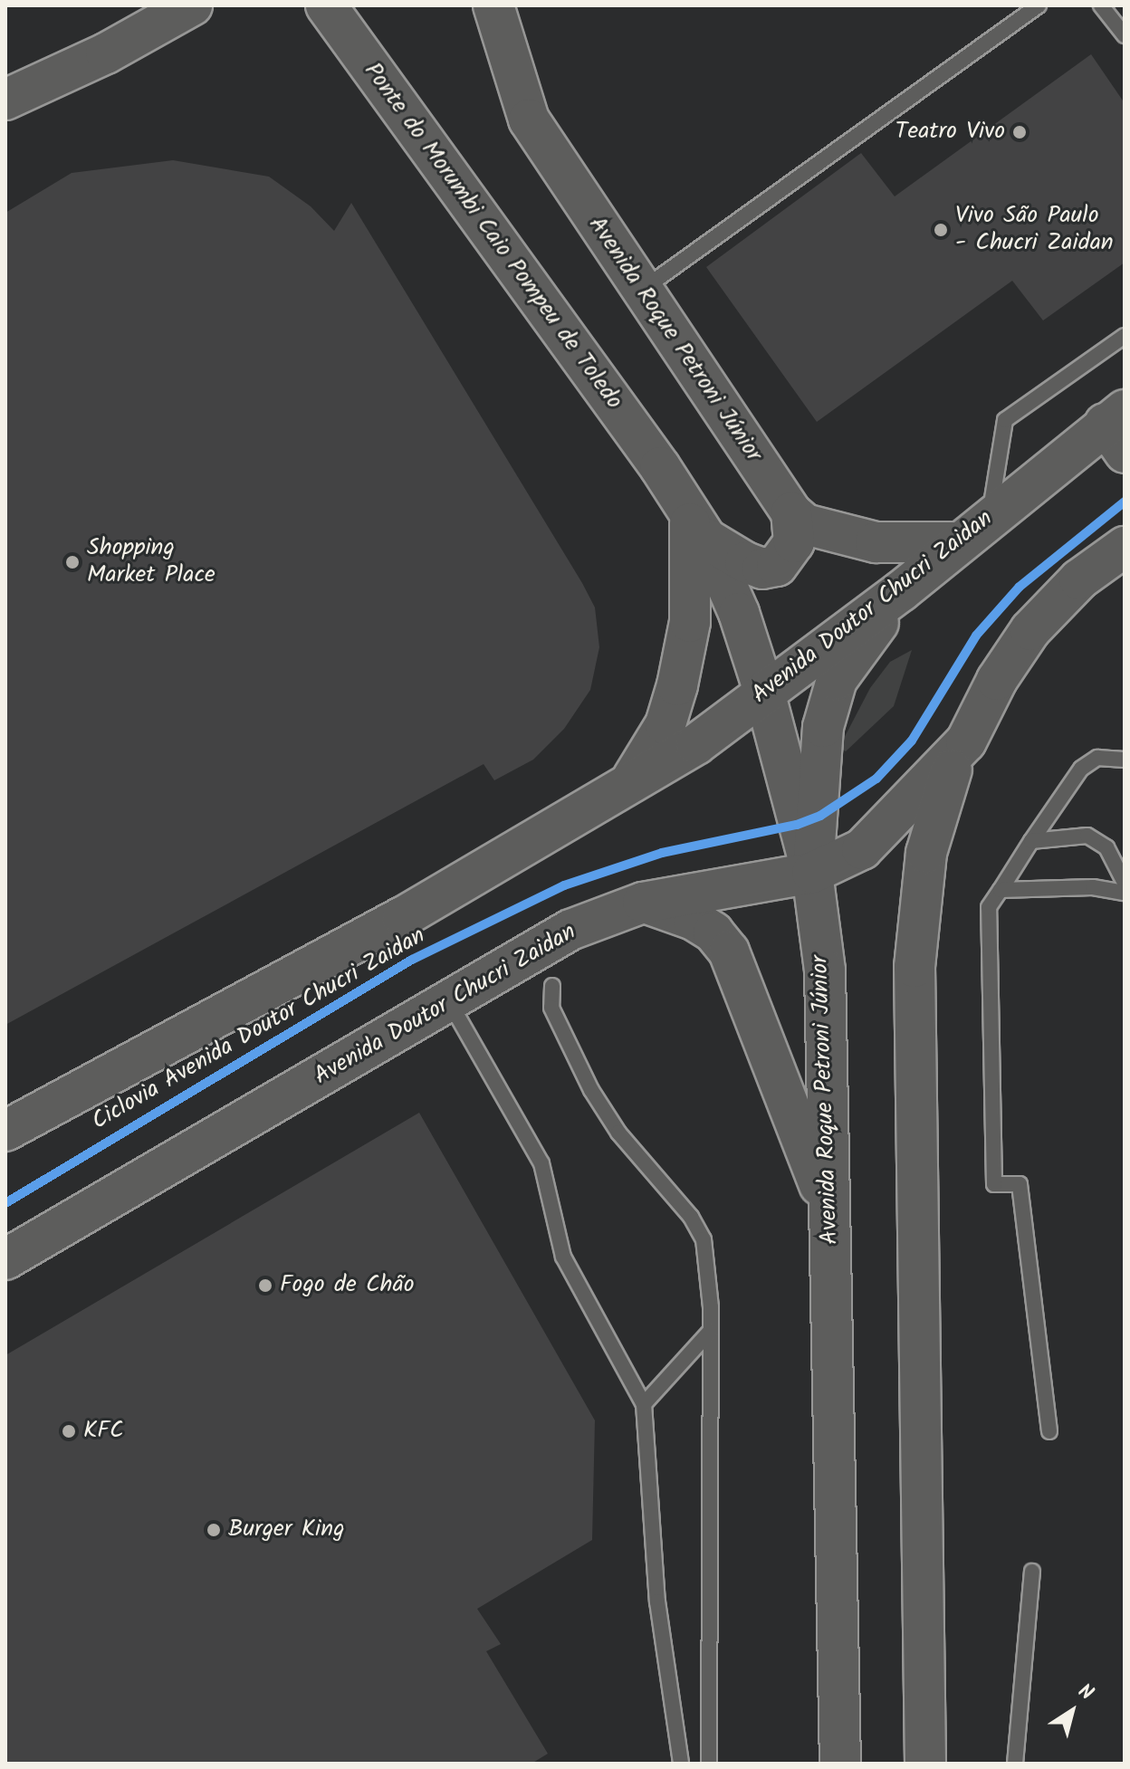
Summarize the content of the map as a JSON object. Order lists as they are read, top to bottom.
{
  "streets": {
    "main road": ["Ponte do Morumbi Caio Pompeu de Toledo", "Avenida Roque Petroni Júnior", "Avenida Doutor Chucri Zaidan"],
    "cycle path": ["Ciclovia Avenida Doutor Chucri Zaidan"]
  },
  "crossings": [
    ["Ponte do Morumbi Caio Pompeu de Toledo", "Avenida Roque Petroni Júnior"],
    ["Avenida Roque Petroni Júnior", "Avenida Doutor Chucri Zaidan"]
  ],
  "places": [
    "Teatro Vivo",
    "Vivo São Paulo - Chucri Zaidan",
    "Shopping Market Place",
    "Fogo de Chão",
    "KFC",
    "Burger King"
  ],
  "north": "top right"
}
